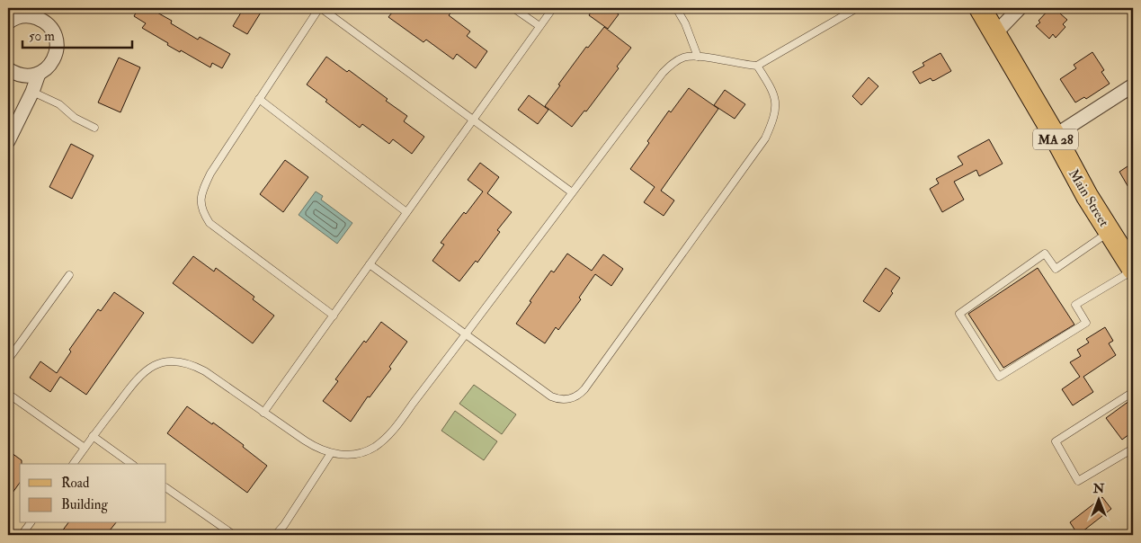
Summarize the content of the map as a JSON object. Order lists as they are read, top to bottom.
{
  "streets": {
    "main road": ["MA 28", "Main Street"]
  },
  "legend": ["Road", "Building"],
  "scale_bar": "50 m",
  "north": "top"
}
